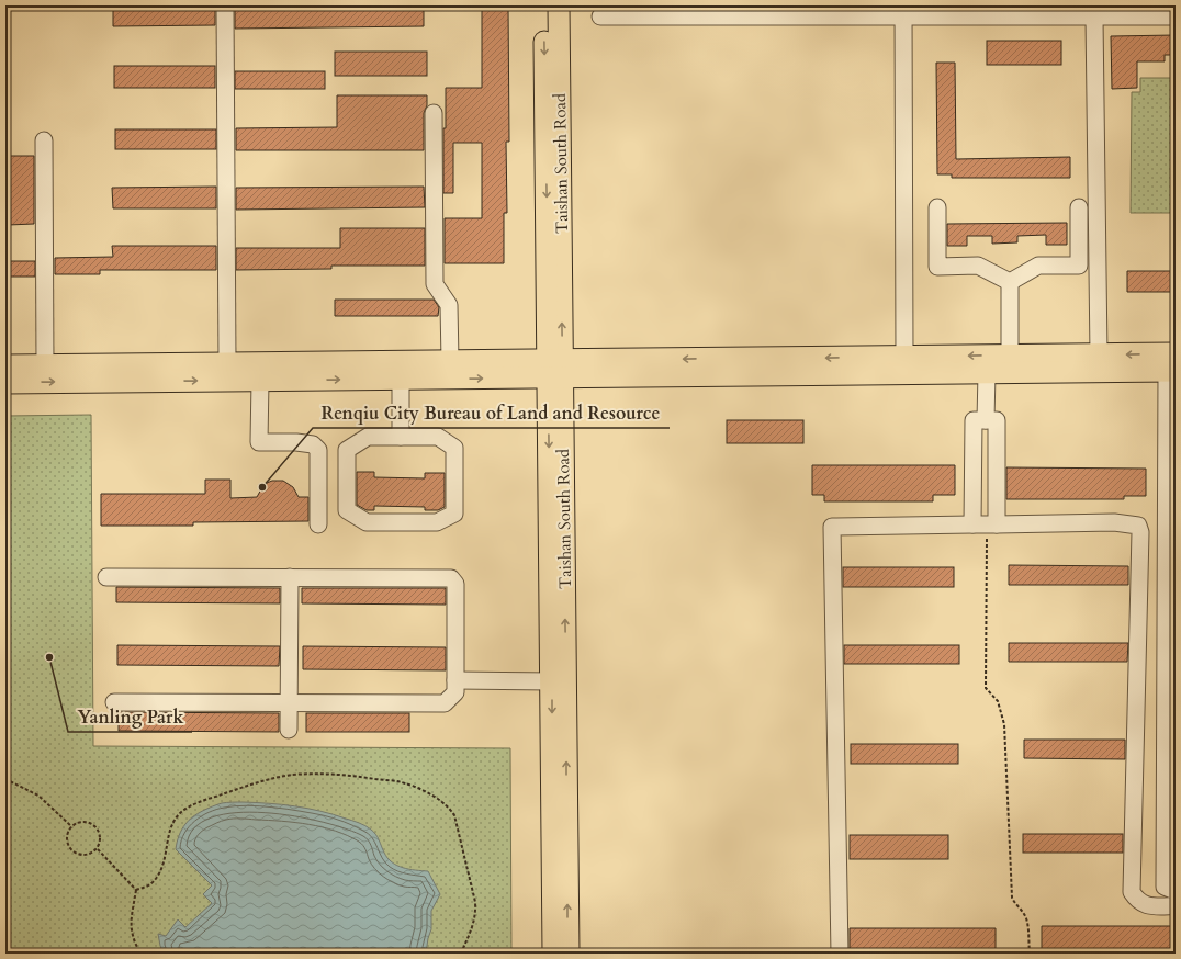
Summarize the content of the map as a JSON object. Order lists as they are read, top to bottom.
{
  "streets": {
    "main road": ["Taishan South Road"]
  },
  "places": ["Renqiu City Bureau of Land and Resource", "Yanling Park"]
}
